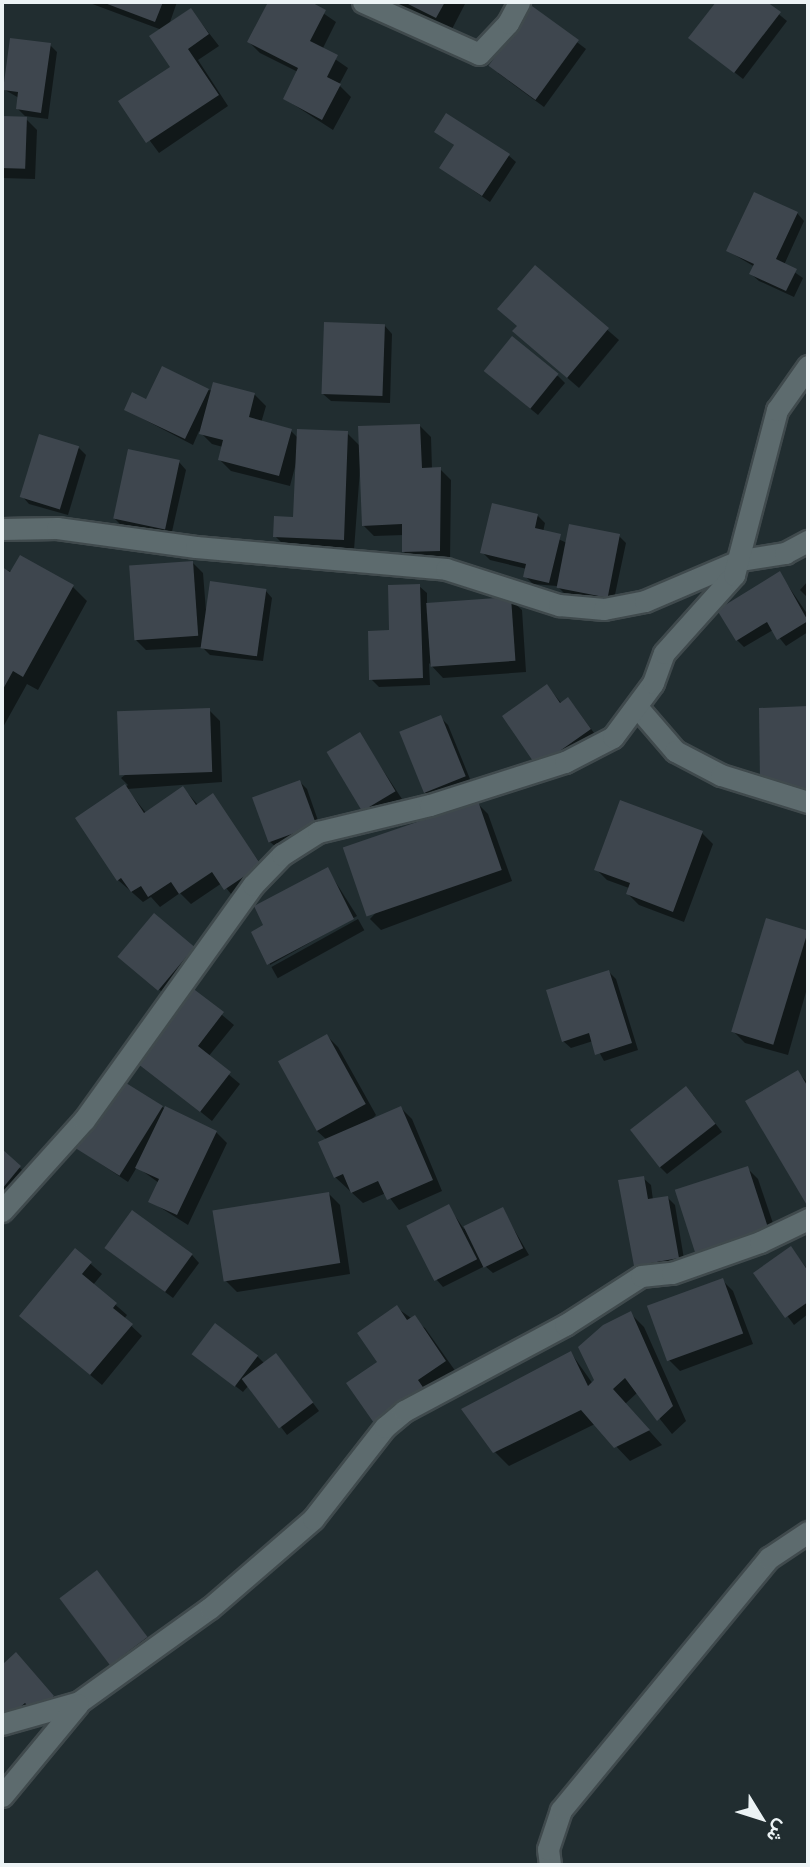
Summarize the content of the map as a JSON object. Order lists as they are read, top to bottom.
{
  "north": "bottom right"
}
